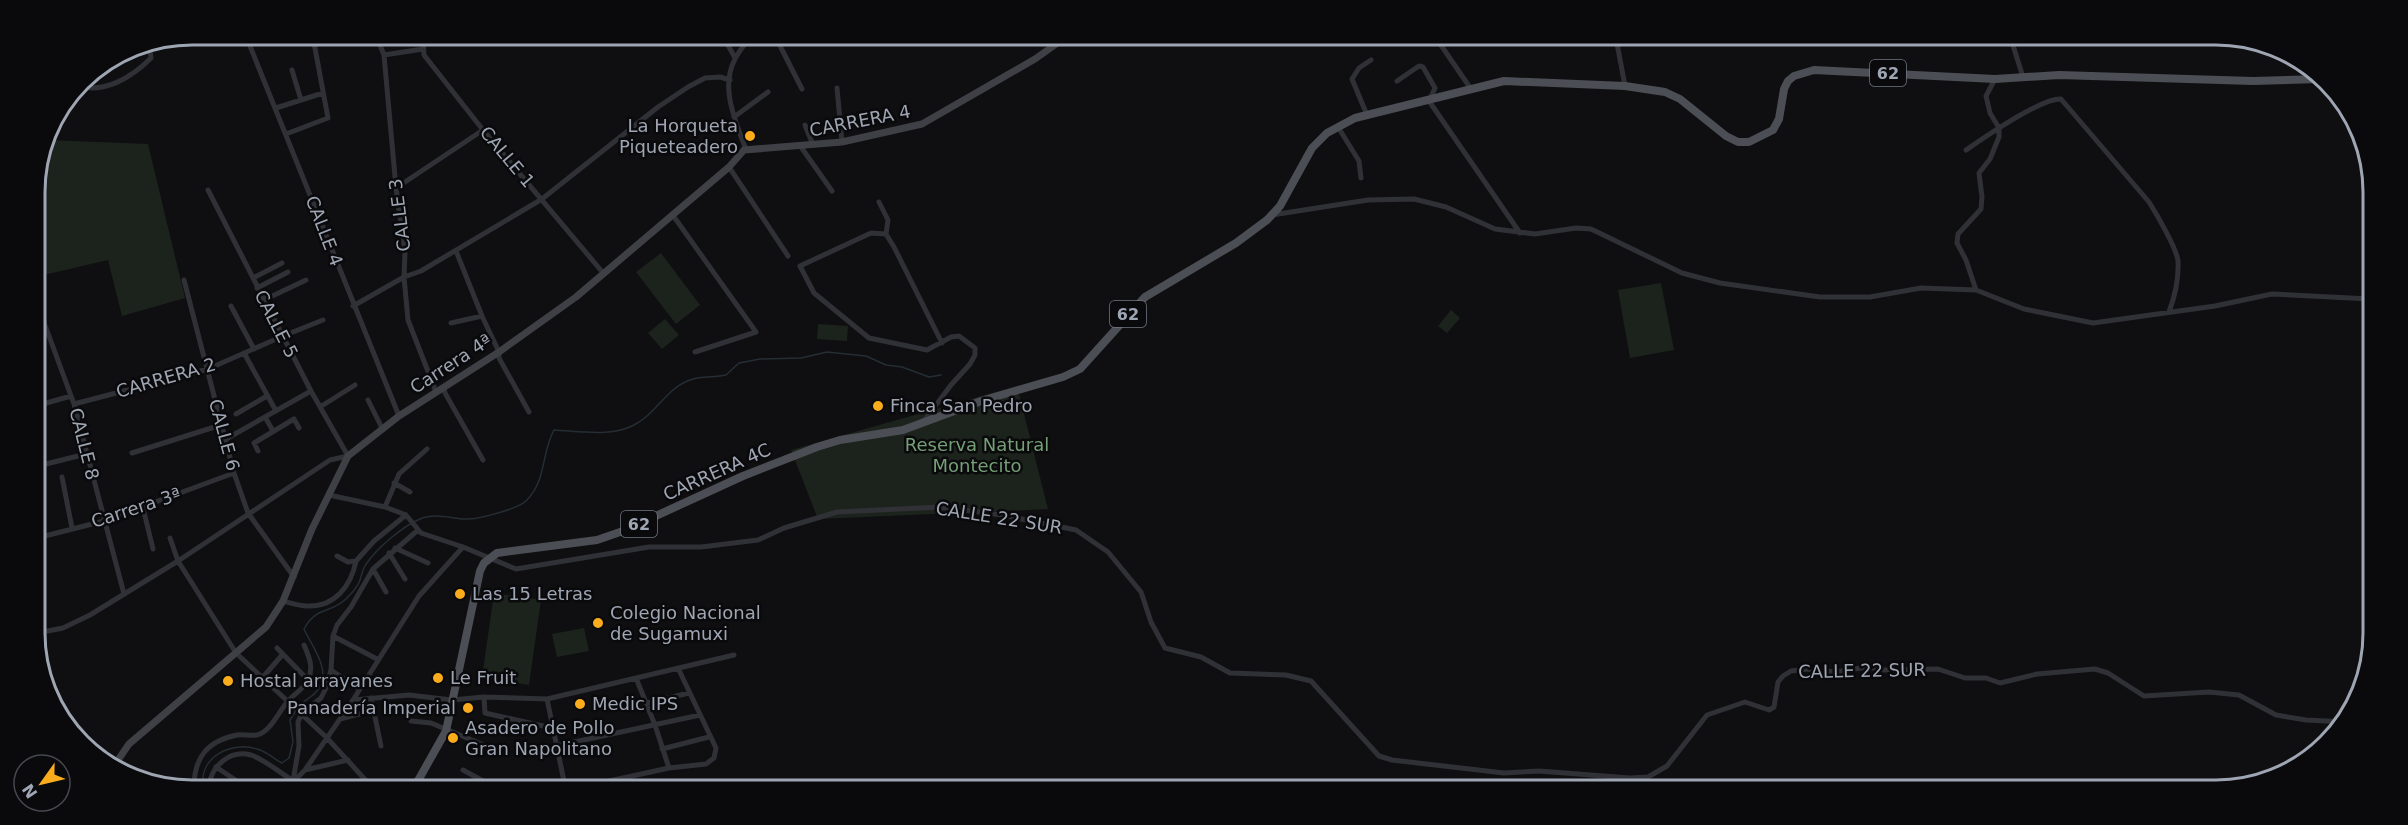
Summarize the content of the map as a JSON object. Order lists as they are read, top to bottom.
{
  "streets": {
    "main road": ["62", "CARRERA 4C"],
    "street": [
      "CARRERA 4",
      "CALLE 1",
      "CALLE 3",
      "CALLE 4",
      "CALLE 5",
      "Carrera 4ª",
      "CARRERA 2",
      "CALLE 6",
      "CALLE 8",
      "Carrera 3ª",
      "CALLE 22 SUR"
    ]
  },
  "crossings": [
    ["62", "CARRERA 4C"],
    ["CARRERA 4", "Carrera 4ª"],
    ["CALLE 1", "Carrera 4ª"],
    ["CALLE 3", "Carrera 4ª"],
    ["CALLE 4", "Carrera 4ª"],
    ["CALLE 5", "Carrera 4ª"],
    ["CALLE 5", "CARRERA 2"],
    ["Carrera 4ª", "CALLE 6"],
    ["CARRERA 2", "CALLE 6"],
    ["CARRERA 2", "CALLE 8"],
    ["CALLE 6", "Carrera 3ª"],
    ["CALLE 8", "Carrera 3ª"],
    ["CARRERA 4C", "CALLE 22 SUR"]
  ],
  "parks": ["Reserva Natural Montecito"],
  "places": [
    "La Horqueta Piqueteadero",
    "Finca San Pedro",
    "Las 15 Letras",
    "Colegio Nacional de Sugamuxi",
    "Le Fruit",
    "Hostal arrayanes",
    "Medic IPS",
    "Panadería Imperial",
    "Asadero de Pollo Gran Napolitano"
  ],
  "north": "bottom left"
}
